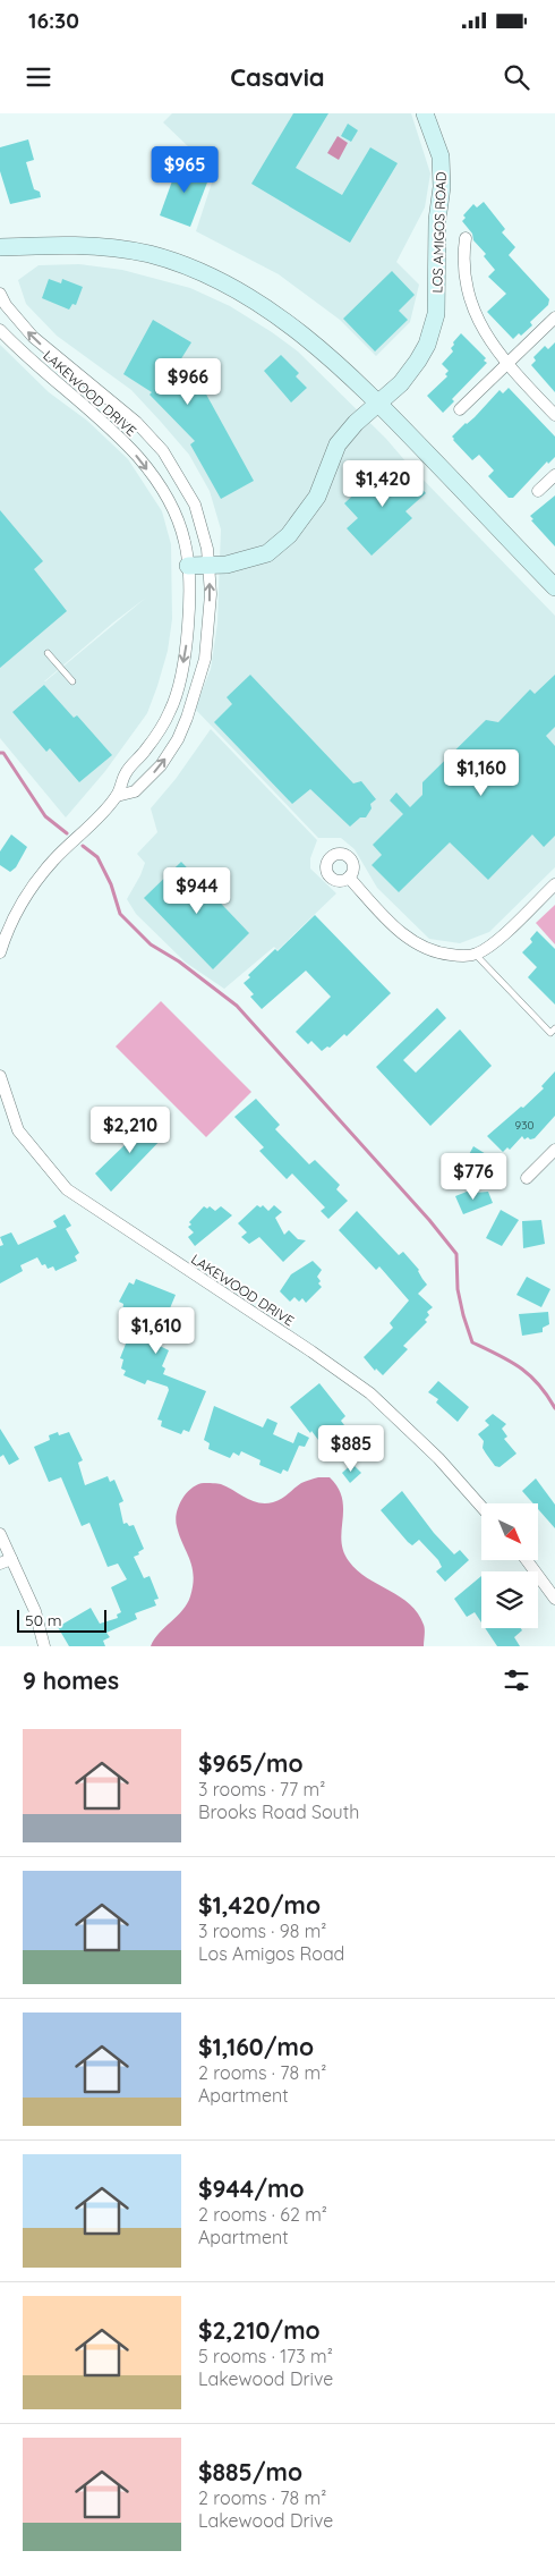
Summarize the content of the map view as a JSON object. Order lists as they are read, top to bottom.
{
  "streets": {
    "street": ["LOS AMIGOS ROAD", "LAKEWOOD DRIVE"]
  },
  "crossings": [
    ["LOS AMIGOS ROAD", "LAKEWOOD DRIVE"]
  ],
  "house_numbers": ["930"],
  "scale_bar": "50 m",
  "north": "bottom right",
  "page": {
    "status": "16:30",
    "header": "Casavia",
    "price": [
      "$965",
      "$966",
      "$1,420",
      "$1,160",
      "$944",
      "$2,210",
      "$776",
      "$1,610",
      "$885"
    ],
    "scale": "50 m",
    "heading": "9 homes",
    "list": [
      {
        "name": "$965/mo",
        "note": "3 rooms · 77 m² · Brooks Road South"
      },
      {
        "name": "$1,420/mo",
        "note": "3 rooms · 98 m² · Los Amigos Road"
      },
      {
        "name": "$1,160/mo",
        "note": "2 rooms · 78 m² · Apartment"
      },
      {
        "name": "$944/mo",
        "note": "2 rooms · 62 m² · Apartment"
      },
      {
        "name": "$2,210/mo",
        "note": "5 rooms · 173 m² · Lakewood Drive"
      },
      {
        "name": "$885/mo",
        "note": "2 rooms · 78 m² · Lakewood Drive"
      }
    ]
  }
}
